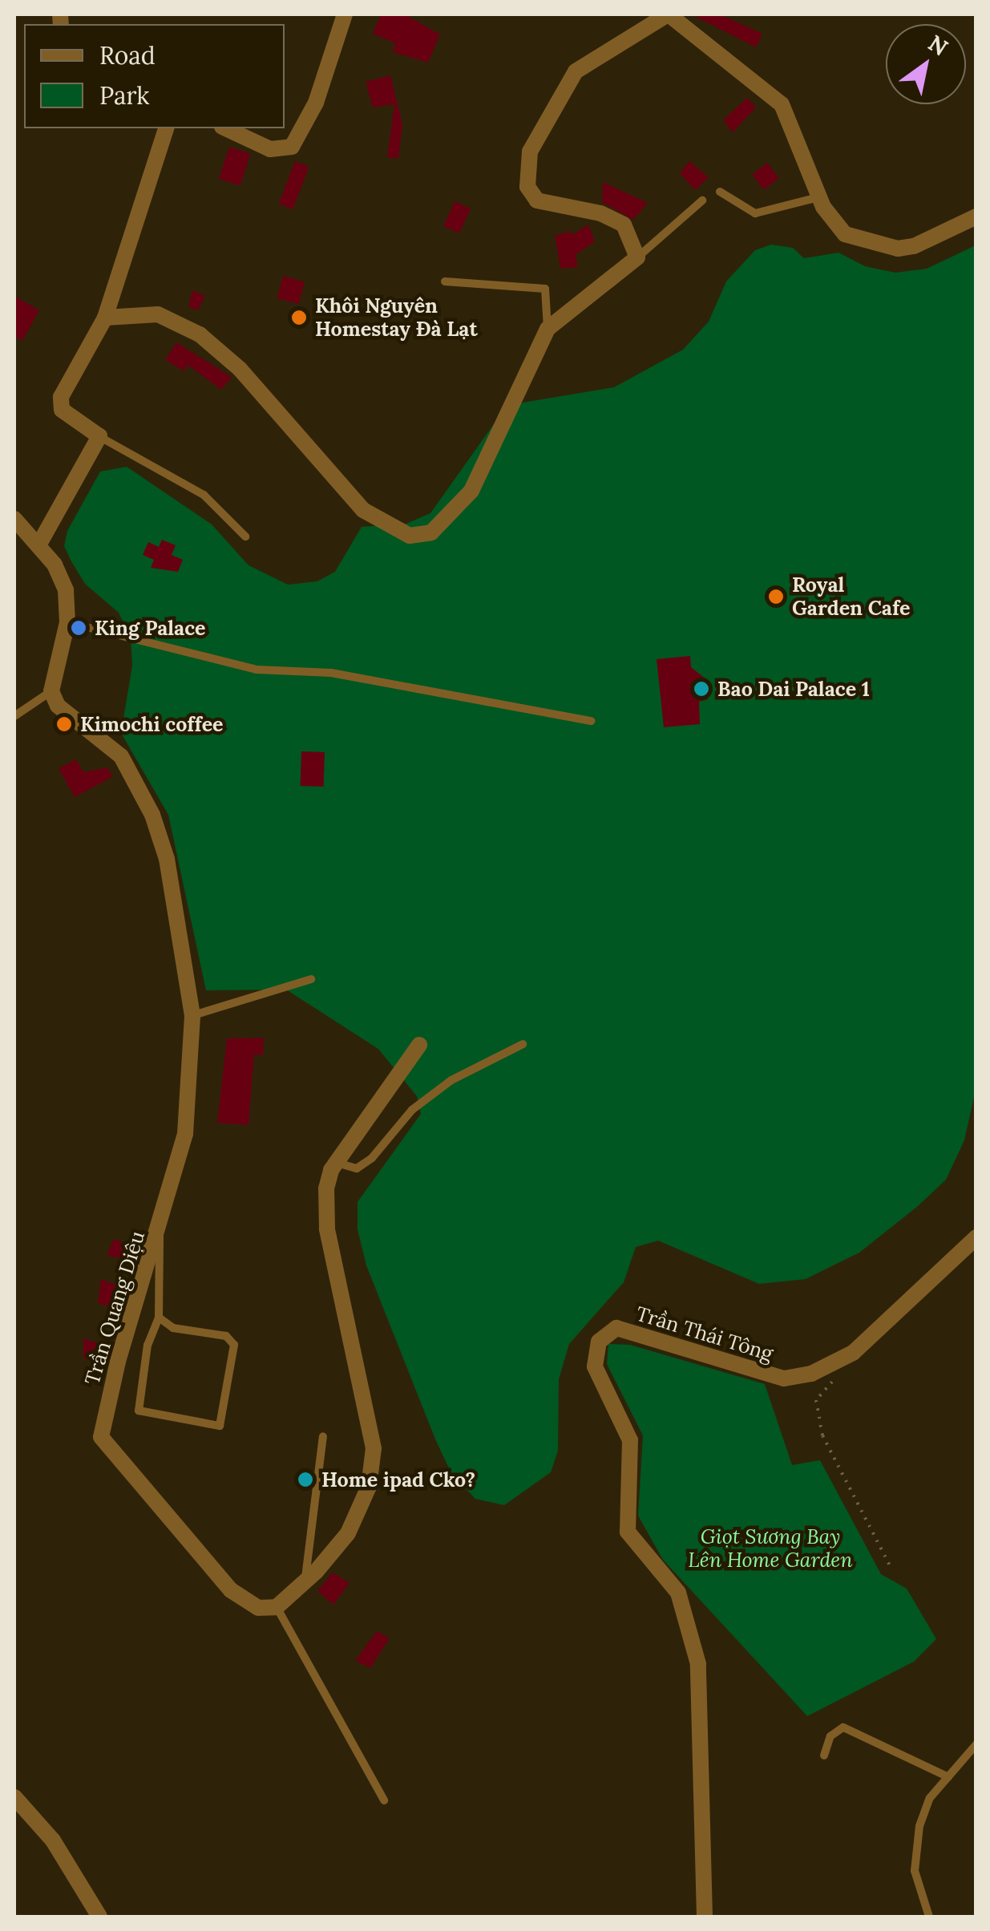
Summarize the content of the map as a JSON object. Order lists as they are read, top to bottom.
{
  "streets": {
    "street": ["Trần Quang Diệu", "Trần Thái Tông"]
  },
  "parks": ["Giọt Sương Bay Lên Home Garden"],
  "places": [
    "Khôi Nguyên Homestay Đà Lạt",
    "Royal Garden Cafe",
    "King Palace",
    "Bao Dai Palace 1",
    "Kimochi coffee",
    "Home ipad Cko?"
  ],
  "legend": ["Road", "Park"],
  "north": "top right"
}
